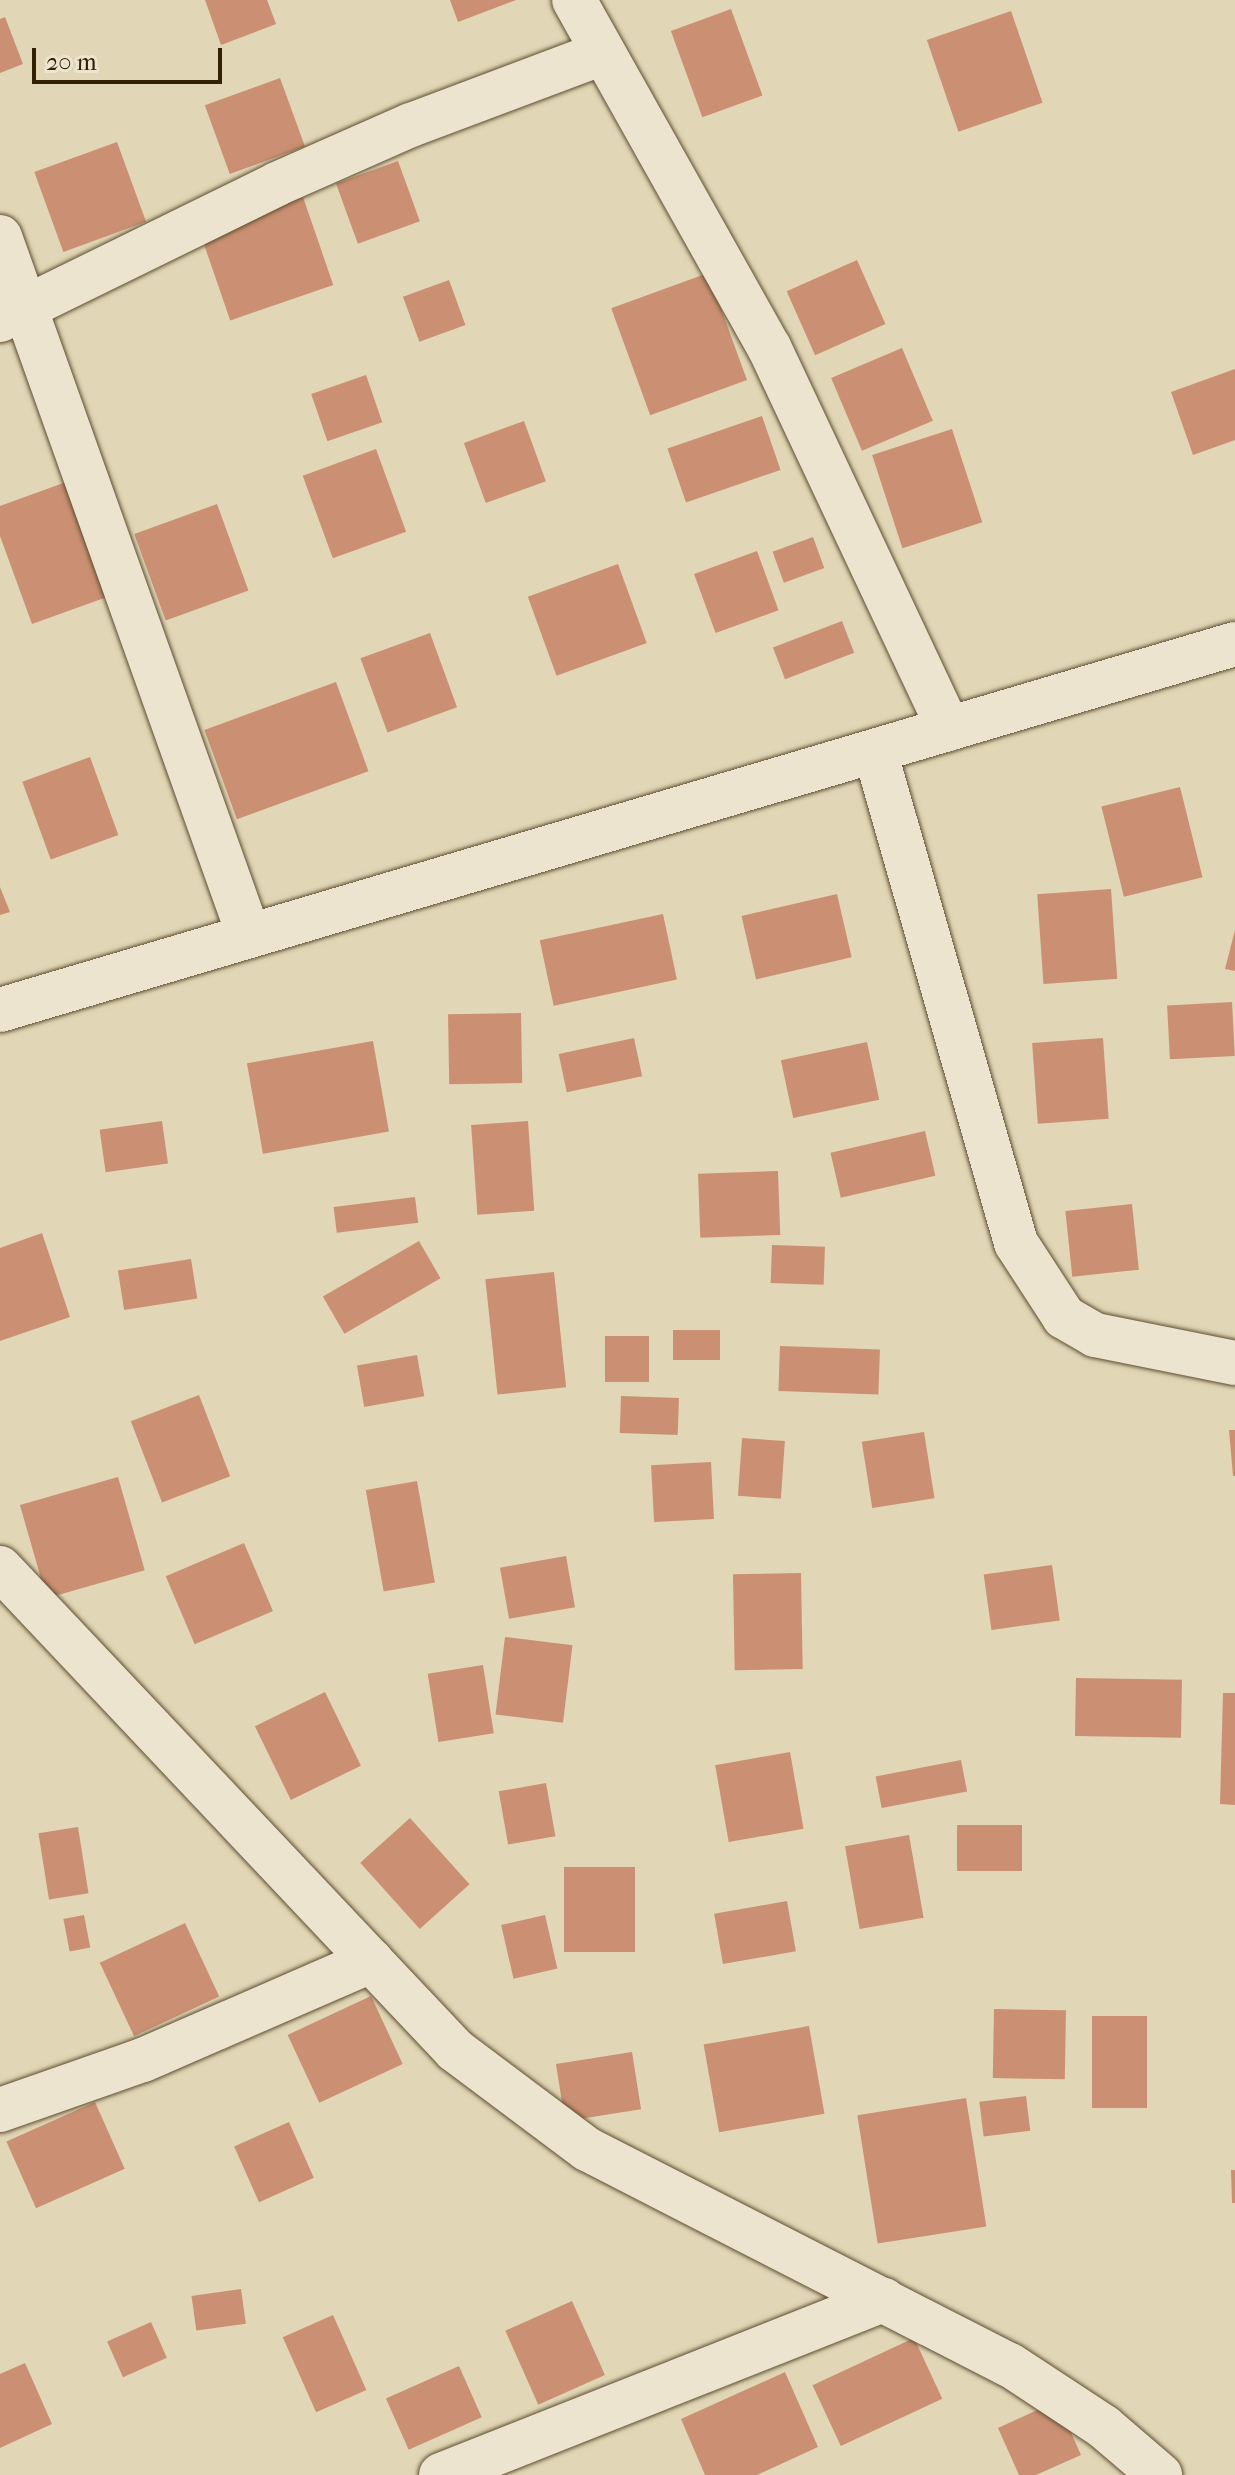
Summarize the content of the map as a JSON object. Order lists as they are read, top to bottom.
{
  "scale_bar": "20 m"
}
